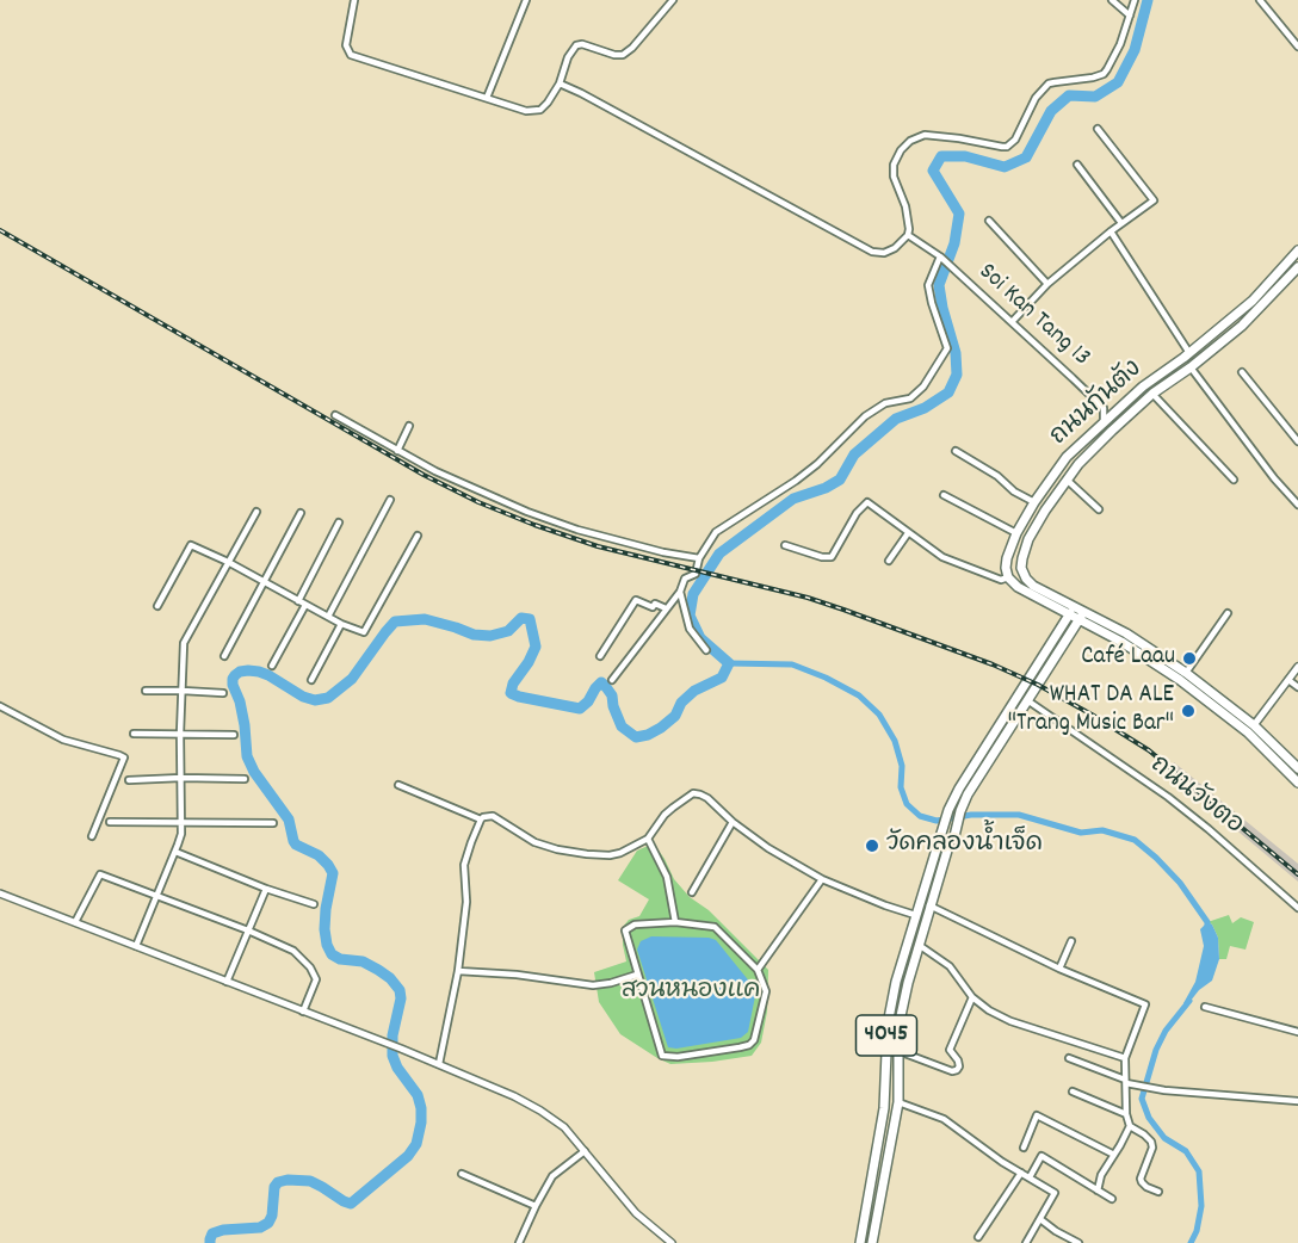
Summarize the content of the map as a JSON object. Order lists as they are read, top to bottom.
{
  "streets": {
    "main road": ["ถนนกันตัง", "4045"],
    "street": ["Soi Kan Tang 13", "ถนนวังตอ"]
  },
  "crossings": [
    ["Soi Kan Tang 13", "ถนนกันตัง"],
    ["ถนนกันตัง", "4045"],
    ["ถนนวังตอ", "4045"]
  ],
  "parks": ["สวนหนองแค"],
  "places": ["Café Laau", "WHAT DA ALE \"Trang Music Bar\"", "วัดคลองน้ำเจ็ด"]
}
